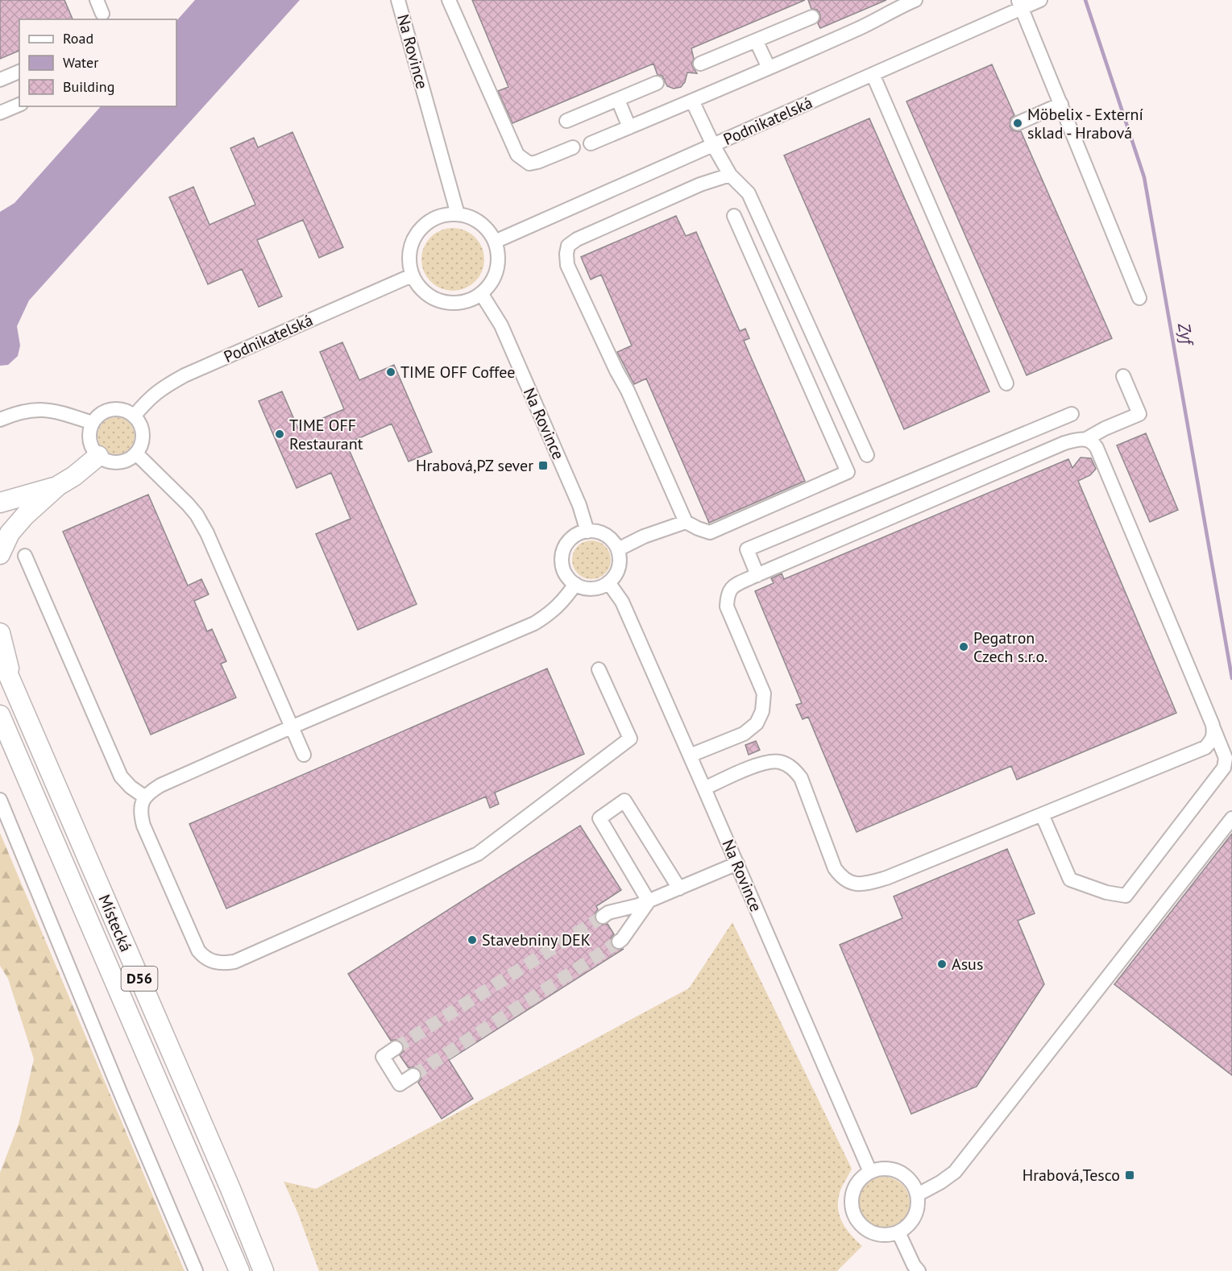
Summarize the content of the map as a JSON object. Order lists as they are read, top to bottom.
{
  "streets": {
    "highway": ["Místecká", "D56"],
    "street": ["Na Rovince", "Podnikatelská"]
  },
  "crossings": [
    ["Na Rovince", "Podnikatelská"]
  ],
  "water": ["Zyf"],
  "places": {
    "other": [
      "Möbelix - Externí sklad - Hrabová",
      "TIME OFF Coffee",
      "TIME OFF Restaurant",
      "Pegatron Czech s.r.o.",
      "Stavebniny DEK",
      "Asus"
    ],
    "transit": ["Hrabová,PZ sever", "Hrabová,Tesco"]
  },
  "legend": ["Road", "Water", "Building"]
}
